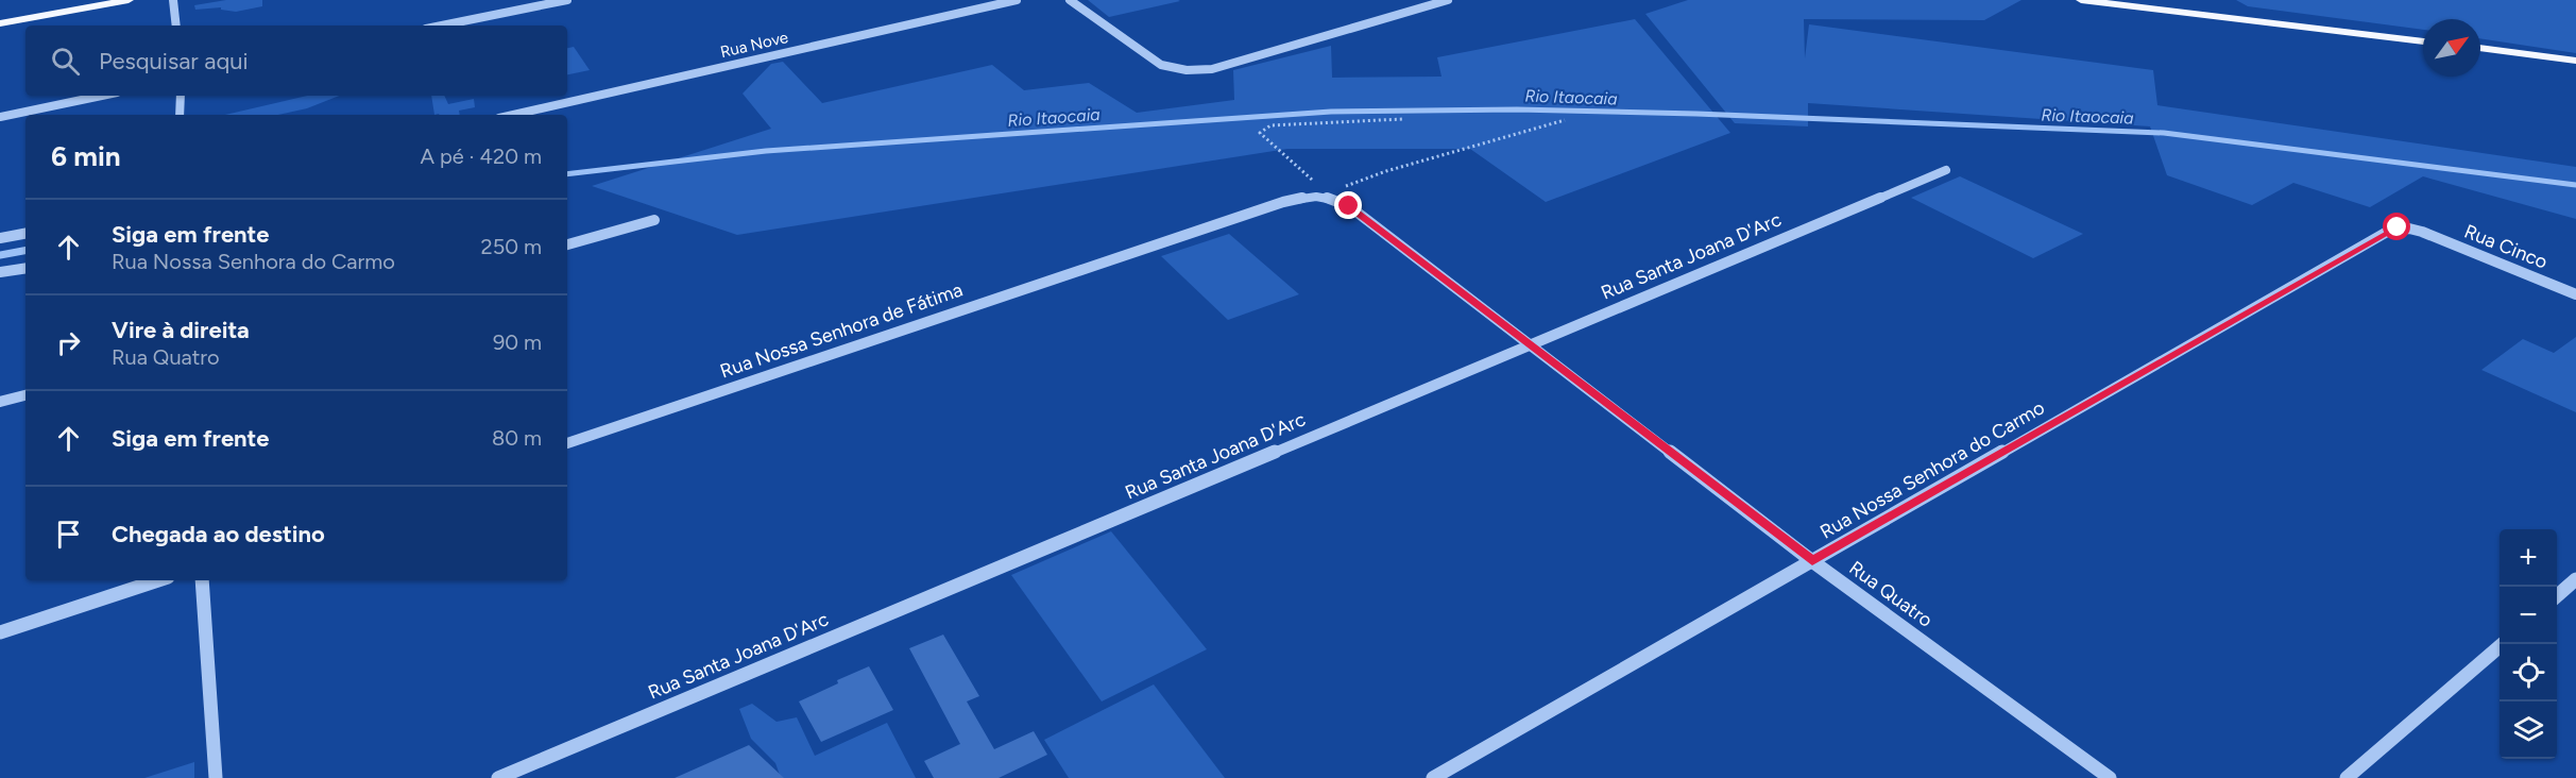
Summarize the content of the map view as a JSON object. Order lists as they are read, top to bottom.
{
  "streets": {
    "street": [
      "Rua Nove",
      "Rua Cinco",
      "Rua Santa Joana D'Arc",
      "Rua Nossa Senhora de Fátima",
      "Rua Nossa Senhora do Carmo",
      "Rua Quatro"
    ]
  },
  "crossings": [
    ["Rua Cinco", "Rua Nossa Senhora do Carmo"],
    ["Rua Santa Joana D'Arc", "Rua Quatro"],
    ["Rua Nossa Senhora de Fátima", "Rua Quatro"],
    ["Rua Nossa Senhora do Carmo", "Rua Quatro"]
  ],
  "water": ["Rio Itaocaia"],
  "north": "top right",
  "page": {
    "search": "Pesquisar aqui",
    "heading": ["6 min", "A pé · 420 m"],
    "list": [
      ["Siga em frente", "Rua Nossa Senhora do Carmo", "250 m"],
      ["Vire à direita", "Rua Quatro", "90 m"],
      ["Siga em frente", "80 m"],
      "Chegada ao destino"
    ],
    "map_buttons": ["+", "−"]
  }
}
